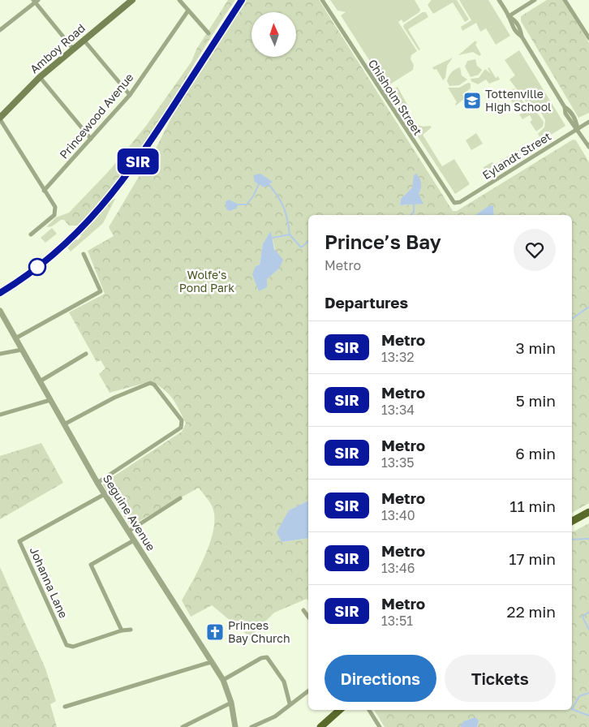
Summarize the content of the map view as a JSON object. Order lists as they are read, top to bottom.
{
  "streets": {
    "main road": ["Amboy Road"],
    "street": [
      "Chisholm Street",
      "Princewood Avenue",
      "Eylandt Street",
      "Seguine Avenue",
      "Johanna Lane"
    ]
  },
  "crossings": [
    ["Chisholm Street", "Eylandt Street"],
    ["Seguine Avenue", "Johanna Lane"]
  ],
  "parks": ["Wolfe's Pond Park"],
  "places": {
    "school or university": ["Tottenville High School"],
    "church": ["Princes Bay Church"]
  },
  "lines": ["metro line SIR"],
  "north": "top",
  "page": {
    "on_map": "SIR",
    "heading": [
      ["Prince’s Bay", "Metro"],
      "Departures"
    ],
    "list": [
      {
        "mark": "SIR",
        "name": "Metro",
        "note": "13:32",
        "value": "3 min"
      },
      {
        "mark": "SIR",
        "name": "Metro",
        "note": "13:34",
        "value": "5 min"
      },
      {
        "mark": "SIR",
        "name": "Metro",
        "note": "13:35",
        "value": "6 min"
      },
      {
        "mark": "SIR",
        "name": "Metro",
        "note": "13:40",
        "value": "11 min"
      },
      {
        "mark": "SIR",
        "name": "Metro",
        "note": "13:46",
        "value": "17 min"
      },
      {
        "mark": "SIR",
        "name": "Metro",
        "note": "13:51",
        "value": "22 min"
      }
    ],
    "buttons": ["Directions", "Tickets"]
  }
}
